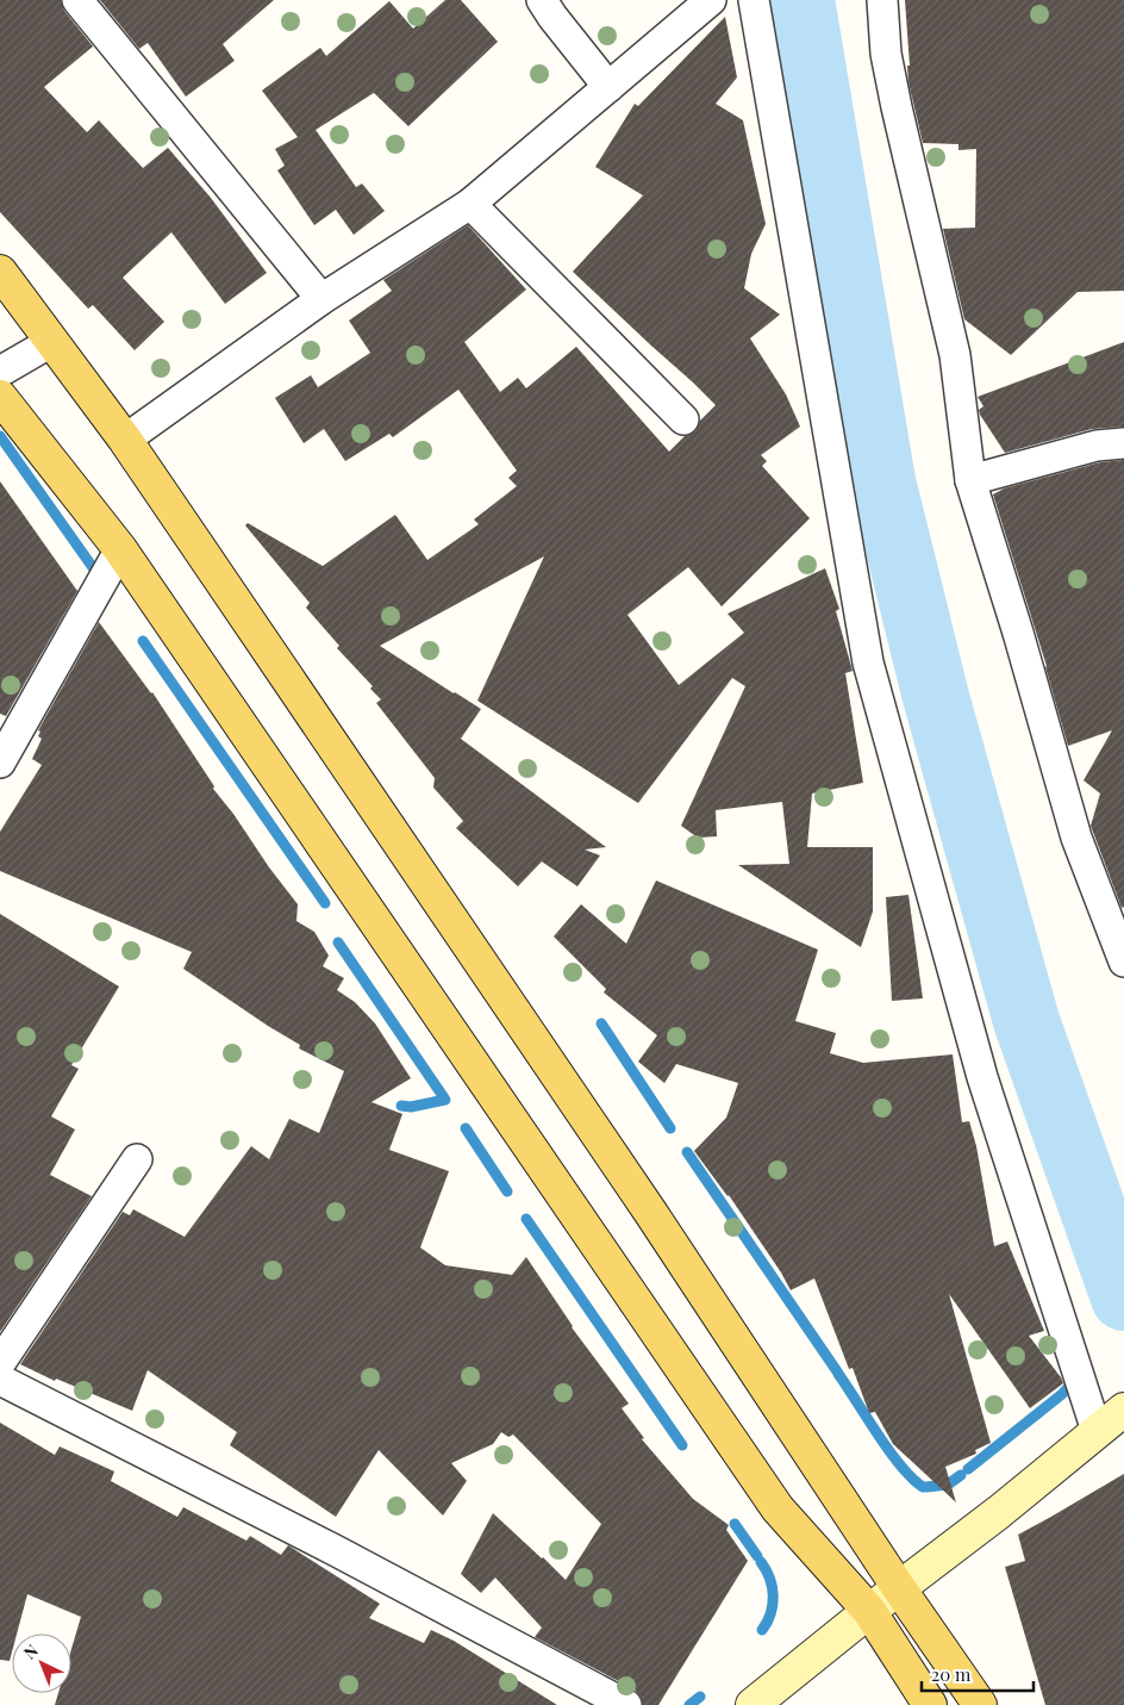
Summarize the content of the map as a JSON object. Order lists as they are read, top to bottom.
{
  "scale_bar": "20 m",
  "north": "top left"
}
